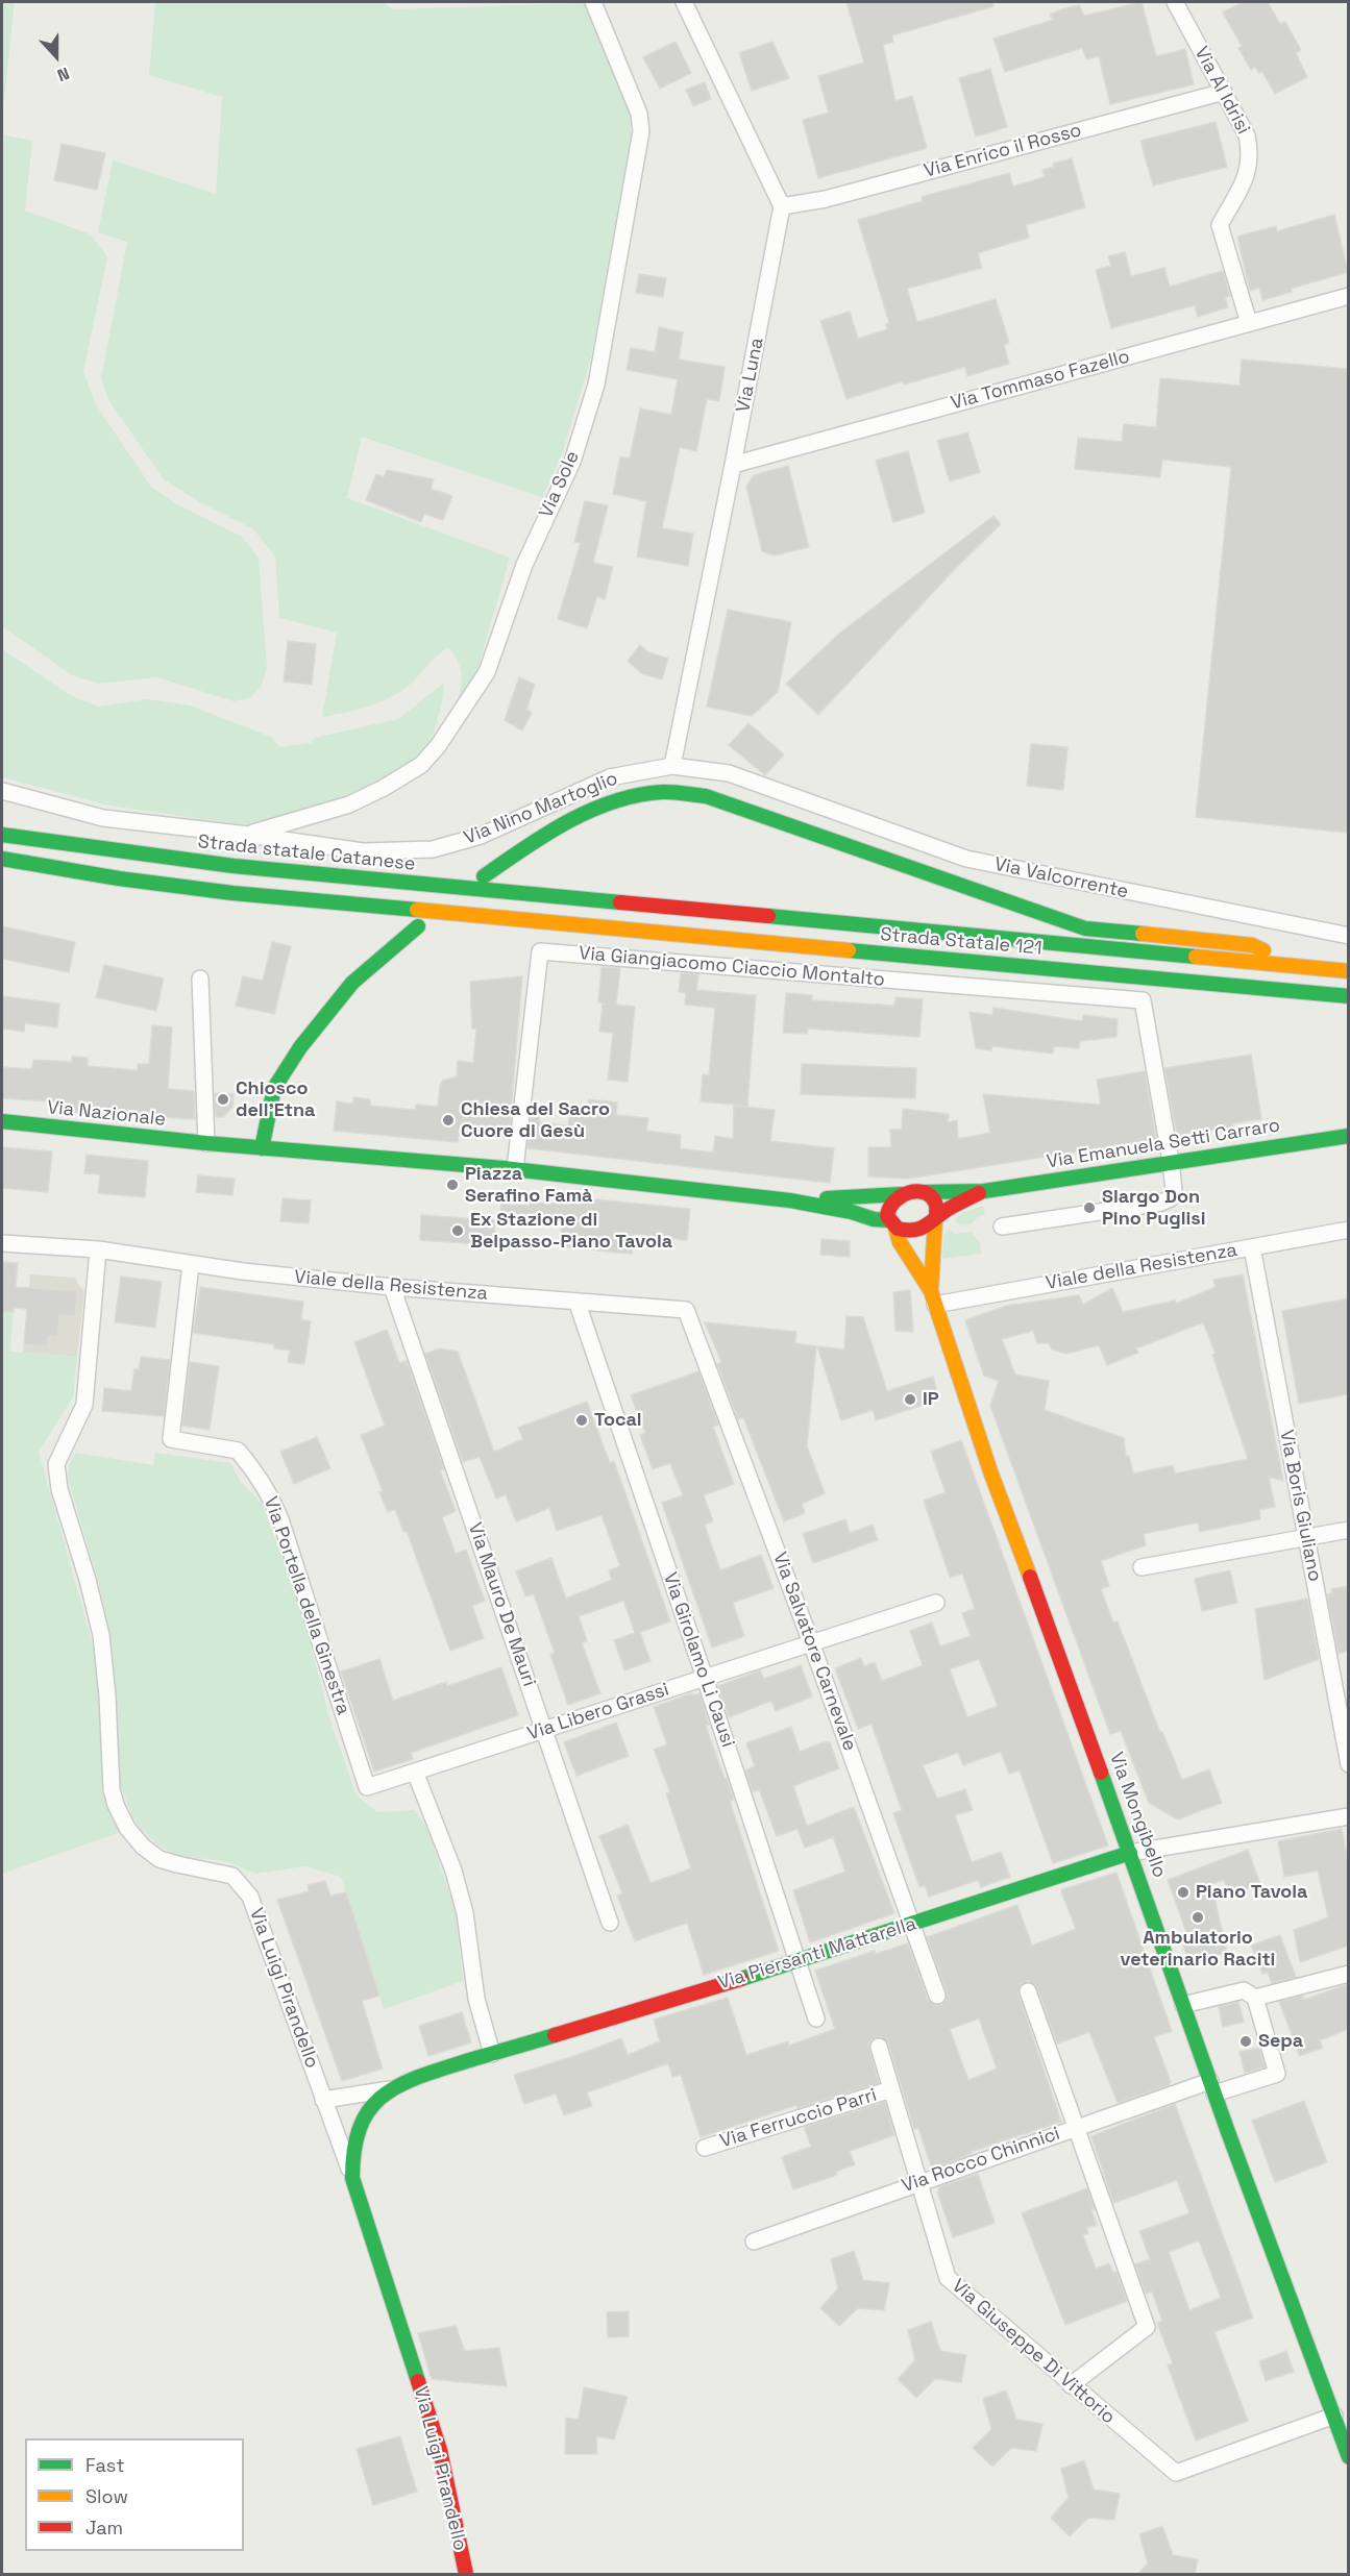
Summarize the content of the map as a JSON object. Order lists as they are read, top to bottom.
{
  "streets": {
    "street": [
      "Via Al Idrisi",
      "Via Enrico il Rosso",
      "Via Luna",
      "Via Tommaso Fazello",
      "Via Sole",
      "Via Nino Martoglio",
      "Strada statale Catanese",
      "Via Valcorrente",
      "Strada Statale 121",
      "Via Giangiacomo Ciaccio Montalto",
      "Via Nazionale",
      "Via Emanuela Setti Carraro",
      "Viale della Resistenza",
      "Via Boris Giuliano",
      "Via Mauro De Mauri",
      "Via Portella della Ginestra",
      "Via Salvatore Carnevale",
      "Via Girolamo Li Causi",
      "Via Libero Grassi",
      "Via Mongibello",
      "Via Piersanti Mattarella",
      "Via Luigi Pirandello",
      "Via Ferruccio Parri",
      "Via Rocco Chinnici",
      "Via Giuseppe Di Vittorio"
    ]
  },
  "crossings": [
    ["Via Al Idrisi", "Via Enrico il Rosso"],
    ["Via Al Idrisi", "Via Tommaso Fazello"],
    ["Via Enrico il Rosso", "Via Luna"],
    ["Via Luna", "Via Tommaso Fazello"],
    ["Via Luna", "Via Nino Martoglio"],
    ["Via Sole", "Via Nino Martoglio"],
    ["Via Nino Martoglio", "Via Valcorrente"],
    ["Strada statale Catanese", "Strada Statale 121"],
    ["Via Giangiacomo Ciaccio Montalto", "Via Emanuela Setti Carraro"],
    ["Viale della Resistenza", "Via Boris Giuliano"],
    ["Viale della Resistenza", "Via Mauro De Mauri"],
    ["Viale della Resistenza", "Via Portella della Ginestra"],
    ["Viale della Resistenza", "Via Salvatore Carnevale"],
    ["Viale della Resistenza", "Via Girolamo Li Causi"],
    ["Viale della Resistenza", "Via Mongibello"],
    ["Viale della Resistenza", "Via Luigi Pirandello"],
    ["Via Mauro De Mauri", "Via Libero Grassi"],
    ["Via Portella della Ginestra", "Via Libero Grassi"],
    ["Via Salvatore Carnevale", "Via Libero Grassi"],
    ["Via Salvatore Carnevale", "Via Piersanti Mattarella"],
    ["Via Girolamo Li Causi", "Via Libero Grassi"],
    ["Via Girolamo Li Causi", "Via Piersanti Mattarella"],
    ["Via Mongibello", "Via Piersanti Mattarella"],
    ["Via Mongibello", "Via Rocco Chinnici"],
    ["Via Mongibello", "Via Giuseppe Di Vittorio"],
    ["Via Piersanti Mattarella", "Via Luigi Pirandello"],
    ["Via Ferruccio Parri", "Via Giuseppe Di Vittorio"],
    ["Via Rocco Chinnici", "Via Giuseppe Di Vittorio"]
  ],
  "places": [
    "Chiosco dell'Etna",
    "Chiesa del Sacro Cuore di Gesù",
    "Piazza Serafino Famà",
    "Slargo Don Pino Puglisi",
    "Ex Stazione di Belpasso-Piano Tavola",
    "IP",
    "Tocal",
    "Piano Tavola",
    "Ambulatorio veterinario Raciti",
    "Sepa"
  ],
  "legend": ["Fast", "Slow", "Jam"],
  "north": "bottom"
}
